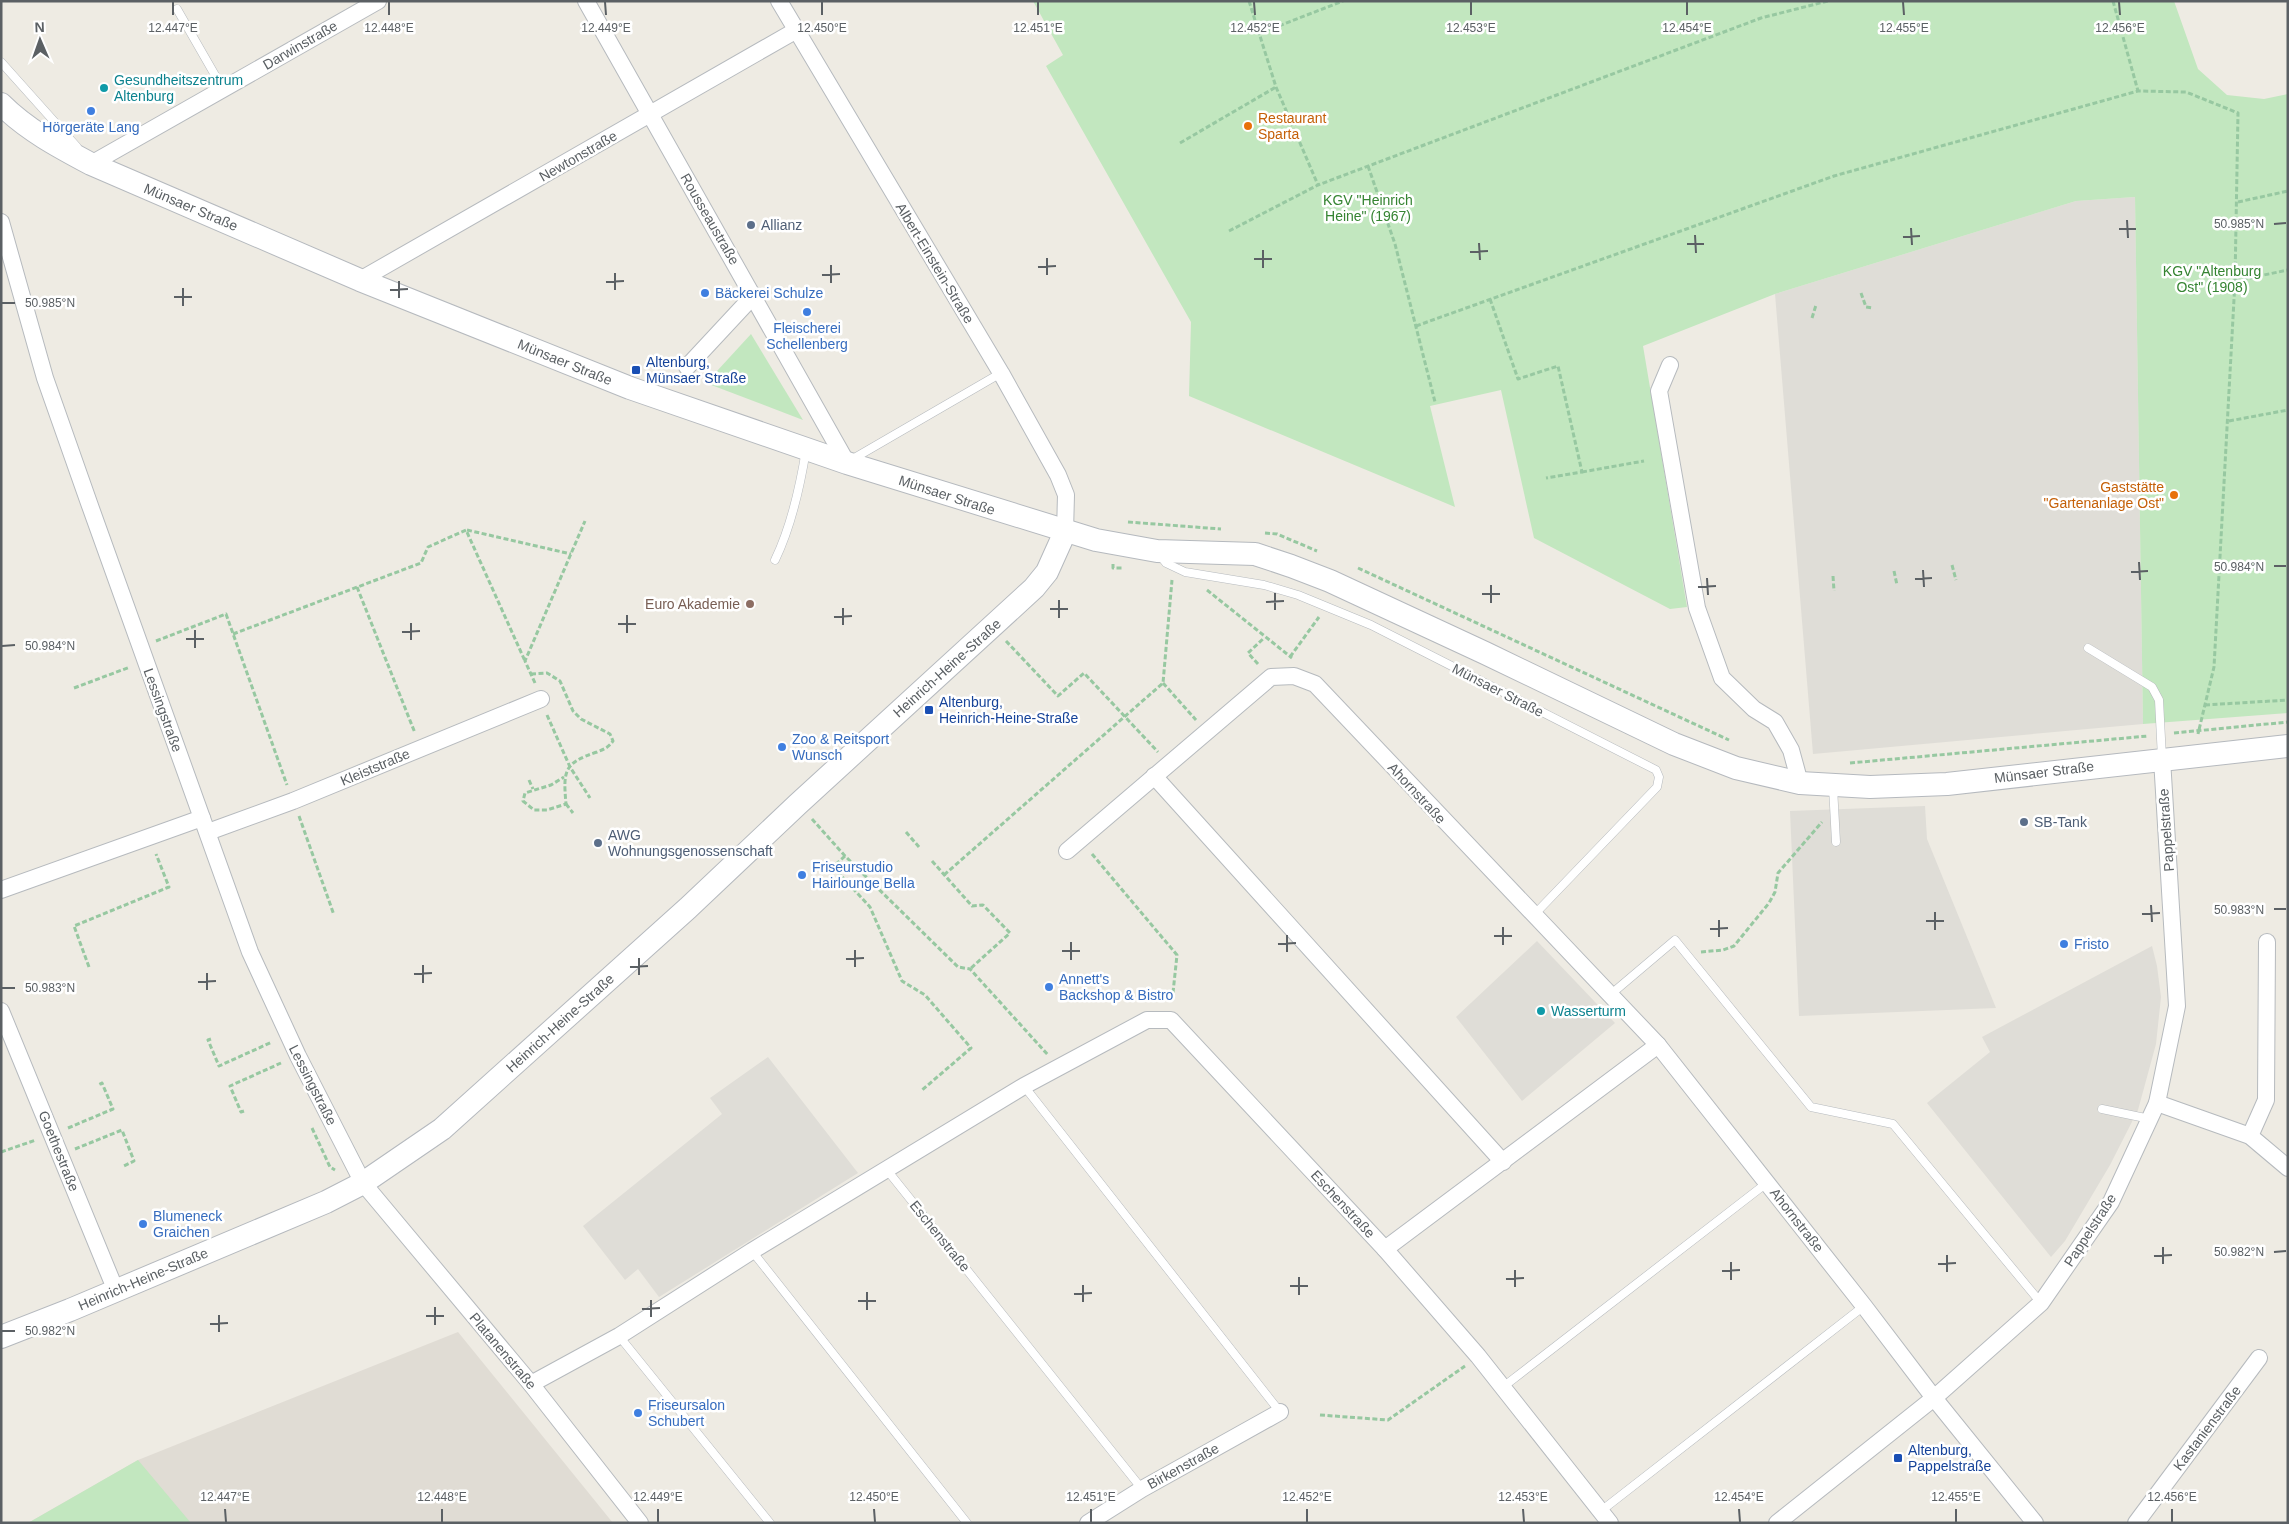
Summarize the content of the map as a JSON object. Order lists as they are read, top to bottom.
{
  "streets": {
    "street": [
      "Darwinstraße",
      "Newtonstraße",
      "Münsaer Straße",
      "Rousseaustraße",
      "Albert-Einstein-Straße",
      "Heinrich-Heine-Straße",
      "Lessingstraße",
      "Kleiststraße",
      "Ahornstraße",
      "Pappelstraße",
      "Goethestraße",
      "Eschenstraße",
      "Platanenstraße",
      "Kastanienstraße",
      "Birkenstraße"
    ]
  },
  "crossings": [
    ["Darwinstraße", "Münsaer Straße"],
    ["Newtonstraße", "Münsaer Straße"],
    ["Newtonstraße", "Rousseaustraße"],
    ["Newtonstraße", "Albert-Einstein-Straße"],
    ["Münsaer Straße", "Rousseaustraße"],
    ["Münsaer Straße", "Albert-Einstein-Straße"],
    ["Münsaer Straße", "Heinrich-Heine-Straße"],
    ["Münsaer Straße", "Ahornstraße"],
    ["Münsaer Straße", "Pappelstraße"],
    ["Albert-Einstein-Straße", "Heinrich-Heine-Straße"],
    ["Heinrich-Heine-Straße", "Lessingstraße"],
    ["Heinrich-Heine-Straße", "Goethestraße"],
    ["Heinrich-Heine-Straße", "Platanenstraße"],
    ["Lessingstraße", "Kleiststraße"],
    ["Lessingstraße", "Platanenstraße"],
    ["Ahornstraße", "Pappelstraße"],
    ["Eschenstraße", "Birkenstraße"]
  ],
  "parks": ["KGV \"Heinrich Heine\" (1967)", "KGV \"Altenburg Ost\" (1908)"],
  "places": {
    "other": [
      "Gesundheitszentrum Altenburg",
      "Hörgeräte Lang",
      "Restaurant Sparta",
      "Allianz",
      "Bäckerei Schulze",
      "Fleischerei Schellenberg",
      "Gaststätte \"Gartenanlage Ost\"",
      "Euro Akademie",
      "Zoo & Reitsport Wunsch",
      "SB-Tank",
      "AWG Wohnungsgenossenschaft",
      "Friseurstudio Hairlounge Bella",
      "Fristo",
      "Annett's Backshop & Bistro",
      "Wasserturm",
      "Blumeneck Graichen",
      "Friseursalon Schubert"
    ],
    "transit": ["Altenburg, Münsaer Straße", "Altenburg, Heinrich-Heine-Straße", "Altenburg, Pappelstraße"]
  },
  "north": "top",
  "coordinates": [
    "12.447°E",
    "12.448°E",
    "12.449°E",
    "12.450°E",
    "12.451°E",
    "12.452°E",
    "12.453°E",
    "12.454°E",
    "12.455°E",
    "12.456°E",
    "50.985°N",
    "50.984°N",
    "50.983°N",
    "50.982°N"
  ]
}
